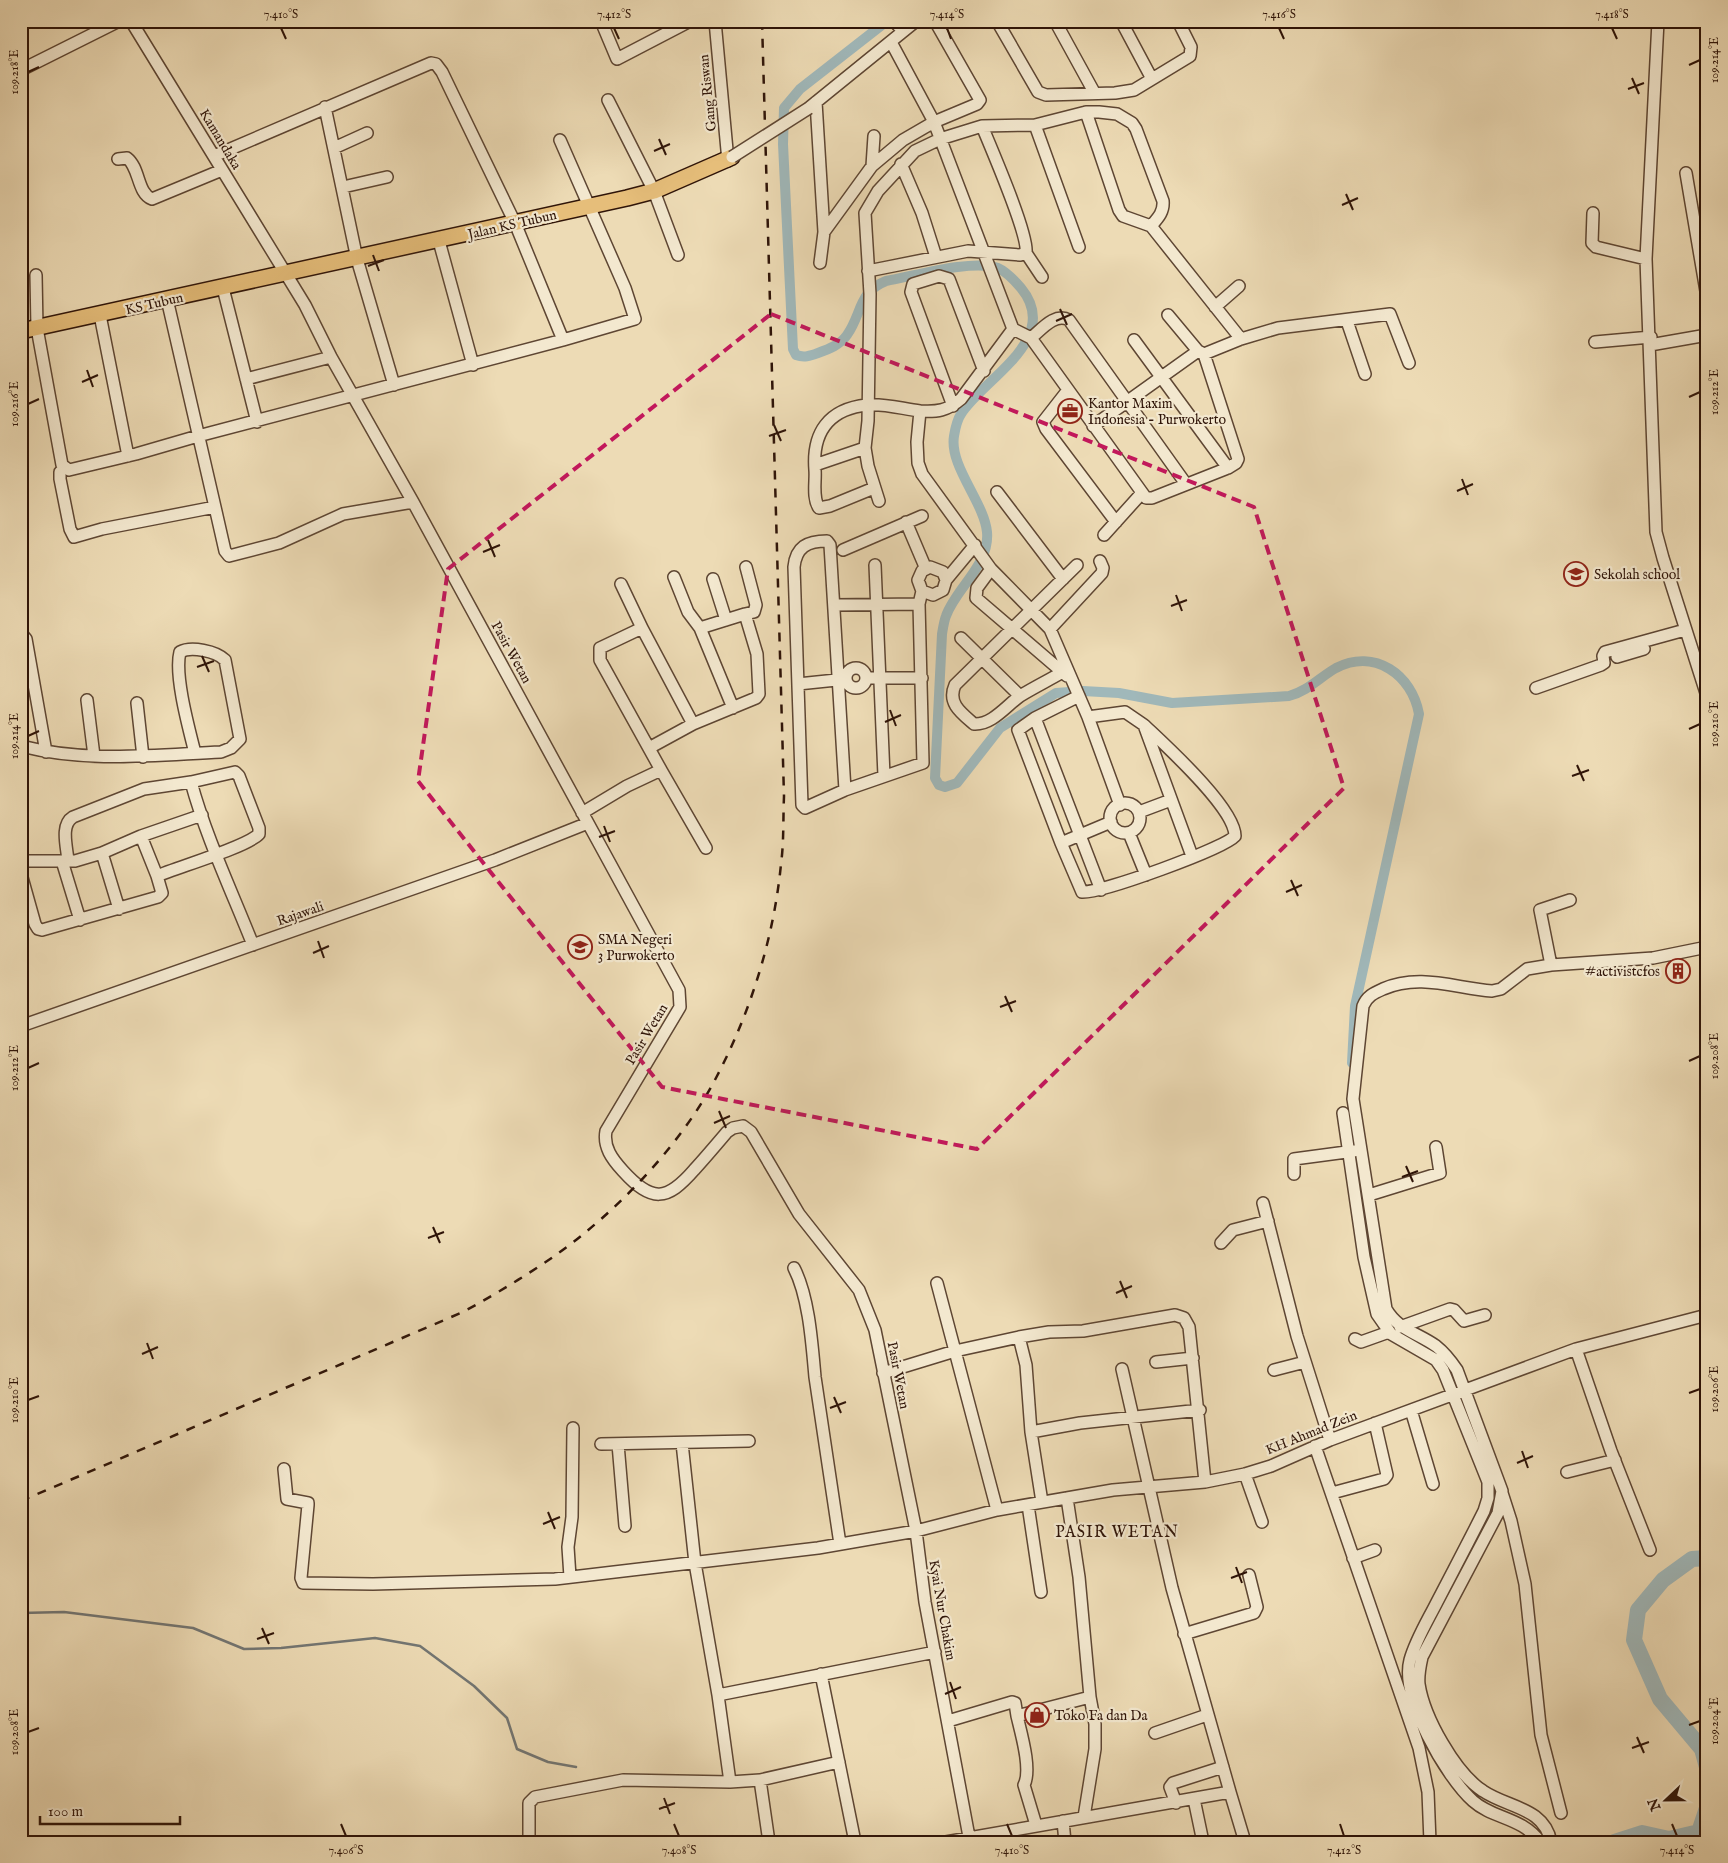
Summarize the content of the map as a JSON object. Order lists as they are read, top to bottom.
{
  "streets": {
    "main road": ["Jalan KS Tubun", "KS Tubun"],
    "street": [
      "Gang Riswan",
      "Kamandaka",
      "Pasir Wetan",
      "Rajawali",
      "KH Ahmad Zein",
      "Kyai Nur Chakim"
    ]
  },
  "crossings": [
    ["Gang Riswan", "Jalan KS Tubun"],
    ["Kamandaka", "Jalan KS Tubun"],
    ["Kamandaka", "KS Tubun"],
    ["Kamandaka", "Pasir Wetan"],
    ["Jalan KS Tubun", "KS Tubun"],
    ["Jalan KS Tubun", "Pasir Wetan"],
    ["KS Tubun", "Pasir Wetan"],
    ["Pasir Wetan", "Rajawali"],
    ["Pasir Wetan", "KH Ahmad Zein"],
    ["Pasir Wetan", "Kyai Nur Chakim"],
    ["KH Ahmad Zein", "Kyai Nur Chakim"]
  ],
  "districts": ["PASIR WETAN"],
  "places": {
    "office": ["Kantor Maxim Indonesia - Purwokerto"],
    "school or university": ["Sekolah school", "SMA Negeri 3 Purwokerto"],
    "building": ["#activistcfos"],
    "shop": ["Toko Fa dan Da"]
  },
  "scale_bar": "100 m",
  "north": "left",
  "coordinates": [
    "7.410°S",
    "7.412°S",
    "7.414°S",
    "7.416°S",
    "7.418°S",
    "109.214°E",
    "109.218°E",
    "109.212°E",
    "109.216°E",
    "109.210°E",
    "109.208°E",
    "109.206°E",
    "109.204°E",
    "7.406°S",
    "7.408°S"
  ]
}
